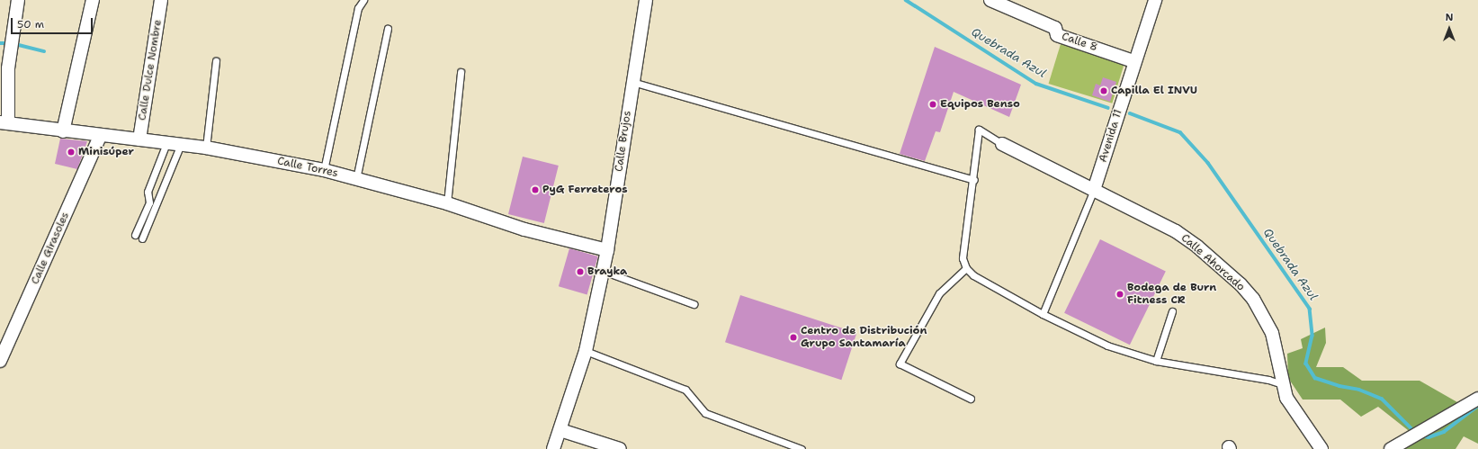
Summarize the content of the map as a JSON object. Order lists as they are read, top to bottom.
{
  "streets": {
    "street": [
      "Calle 8",
      "Calle Dulce Nombre",
      "Avenida 11",
      "Calle Brujos",
      "Calle Torres",
      "Calle Girasoles",
      "Calle Ahorcado"
    ]
  },
  "crossings": [
    ["Calle 8", "Avenida 11"],
    ["Calle Dulce Nombre", "Calle Torres"],
    ["Avenida 11", "Calle Ahorcado"],
    ["Calle Brujos", "Calle Torres"],
    ["Calle Torres", "Calle Girasoles"]
  ],
  "water": ["Quebrada Azul"],
  "places": [
    "Capilla El INVU",
    "Equipos Benso",
    "Minisúper",
    "PyG Ferreteros",
    "Brayka",
    "Bodega de Burn Fitness CR",
    "Centro de Distribución Grupo Santamaría"
  ],
  "scale_bar": "50 m",
  "north": "top"
}
